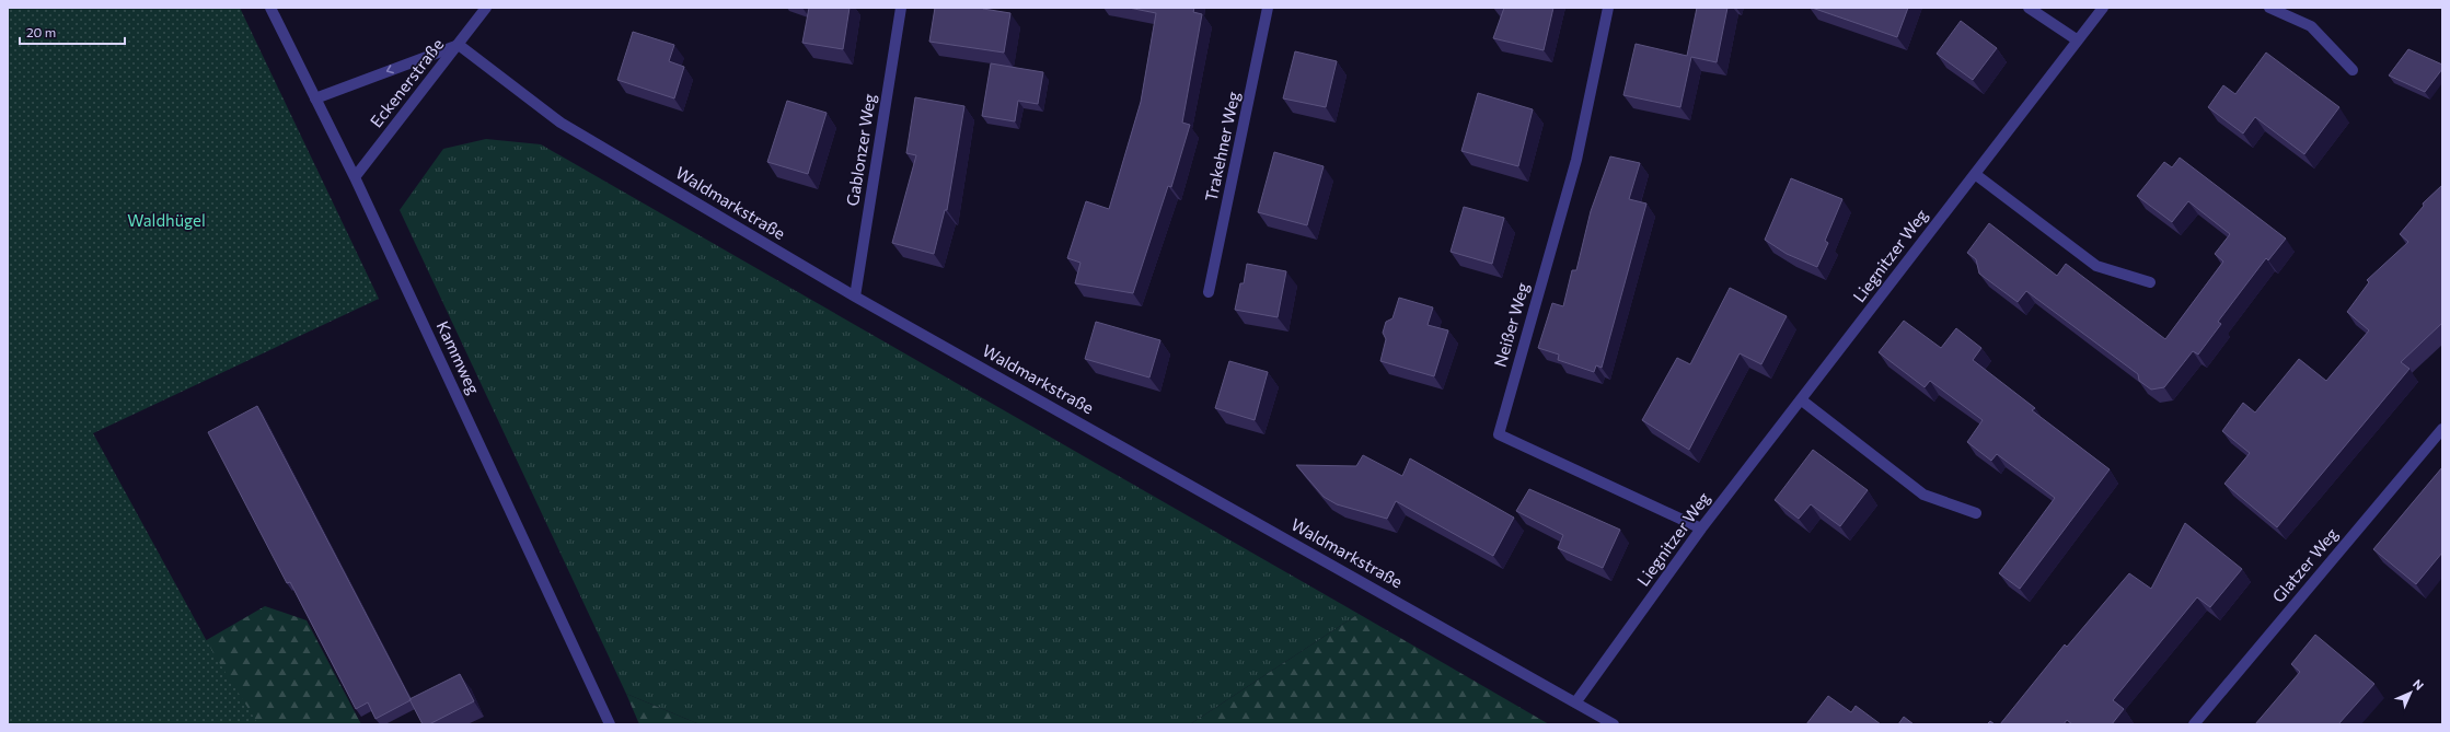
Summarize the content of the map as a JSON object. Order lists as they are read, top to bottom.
{
  "streets": {
    "street": [
      "Eckenerstraße",
      "Trakehner Weg",
      "Gablonzer Weg",
      "Waldmarkstraße",
      "Liegnitzer Weg",
      "Neißer Weg",
      "Kammweg",
      "Glatzer Weg"
    ]
  },
  "crossings": [
    ["Eckenerstraße", "Waldmarkstraße"],
    ["Eckenerstraße", "Kammweg"],
    ["Gablonzer Weg", "Waldmarkstraße"],
    ["Waldmarkstraße", "Liegnitzer Weg"],
    ["Liegnitzer Weg", "Neißer Weg"]
  ],
  "parks": ["Waldhügel"],
  "scale_bar": "20 m",
  "north": "top right"
}
